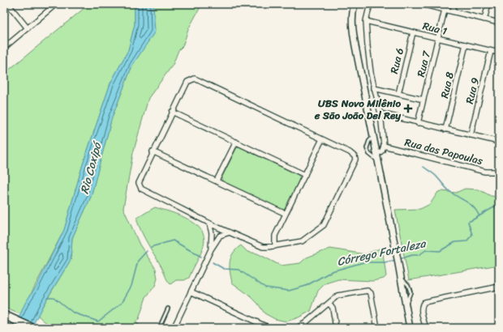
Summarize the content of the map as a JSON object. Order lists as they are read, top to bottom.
{
  "streets": {
    "street": [
      "Rua 1",
      "Rua 6",
      "Rua 7",
      "Rua 8",
      "Rua 9",
      "Rua das Papoulas"
    ]
  },
  "crossings": [
    ["Rua 1", "Rua 6"],
    ["Rua 1", "Rua 7"],
    ["Rua 1", "Rua 8"],
    ["Rua 1", "Rua 9"]
  ],
  "water": ["Rio Coxipó", "Córrego Fortaleza"],
  "places": {
    "health": ["UBS Novo Milênio e São João Del Rey"]
  }
}
